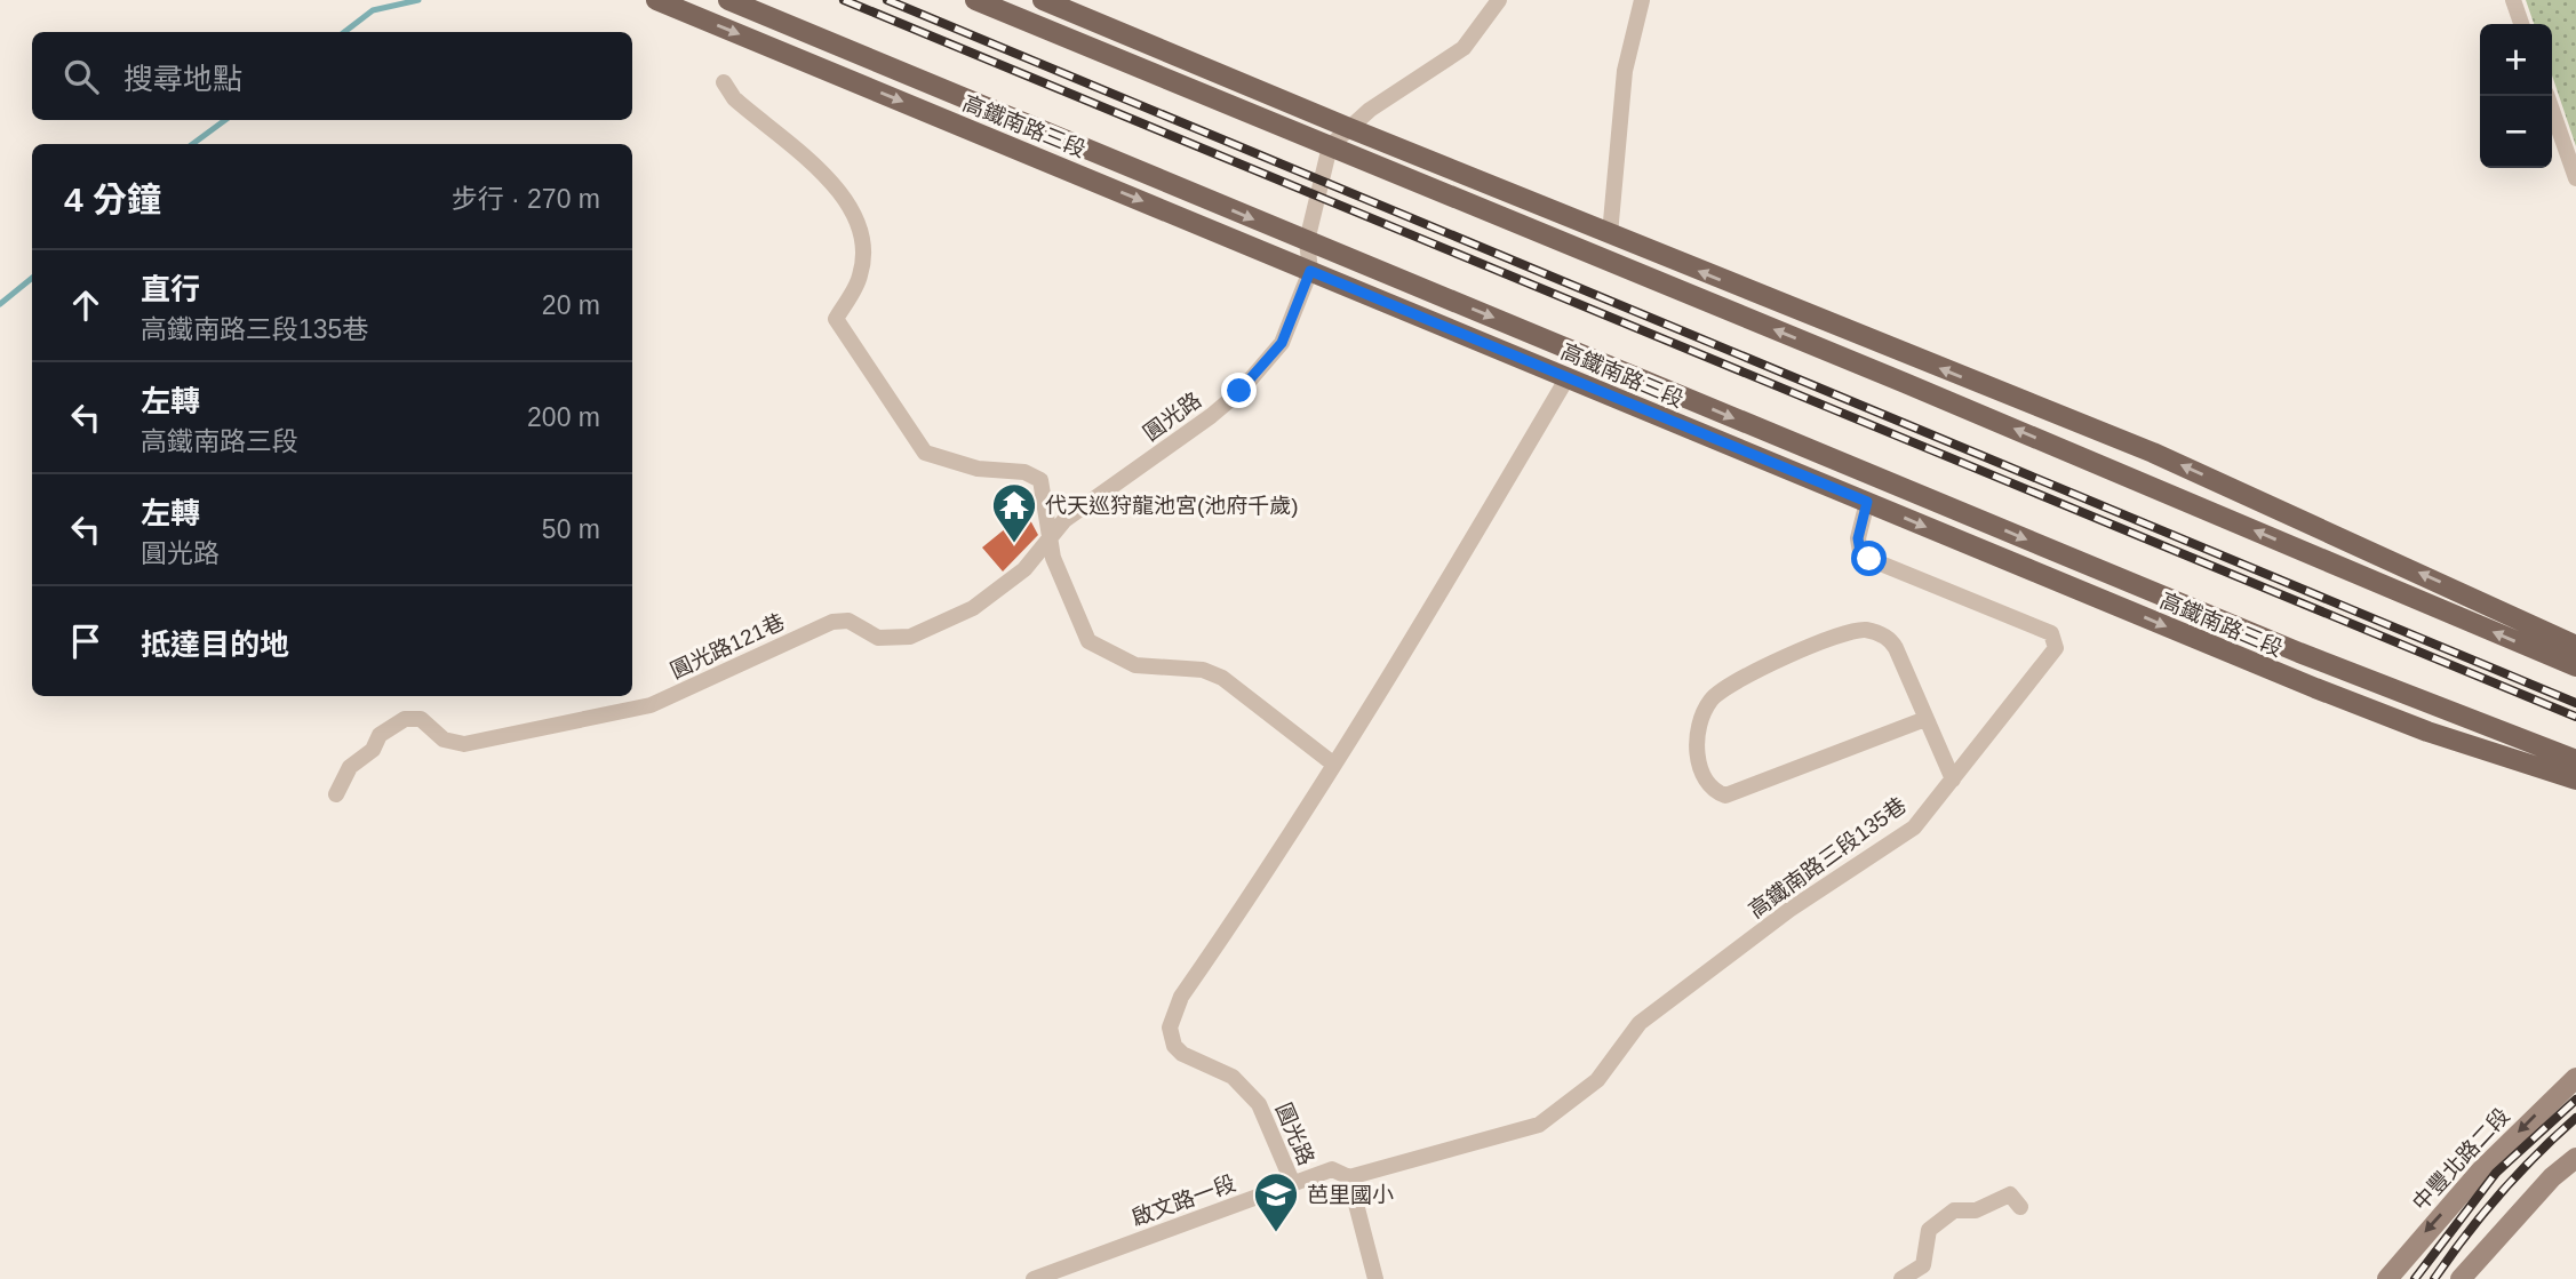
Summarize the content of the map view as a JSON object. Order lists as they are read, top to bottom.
{
  "streets": {
    "main road": ["高鐵南路三段", "中豐北路二段"],
    "street": [
      "圓光路",
      "圓光路121巷",
      "高鐵南路三段135巷",
      "啟文路一段"
    ]
  },
  "crossings": [
    ["高鐵南路三段", "圓光路"],
    ["高鐵南路三段", "高鐵南路三段135巷"],
    ["圓光路", "圓光路121巷"],
    ["圓光路", "啟文路一段"],
    ["高鐵南路三段135巷", "啟文路一段"]
  ],
  "places": {
    "temple": ["代天巡狩龍池宮(池府千歲)"],
    "school or university": ["芭里國小"]
  },
  "page": {
    "map_buttons": ["+", "−"],
    "search": "搜尋地點",
    "heading": ["4 分鐘", "步行 · 270 m"],
    "list": [
      ["直行", "高鐵南路三段135巷", "20 m"],
      ["左轉", "高鐵南路三段", "200 m"],
      ["左轉", "圓光路", "50 m"],
      "抵達目的地"
    ]
  }
}
